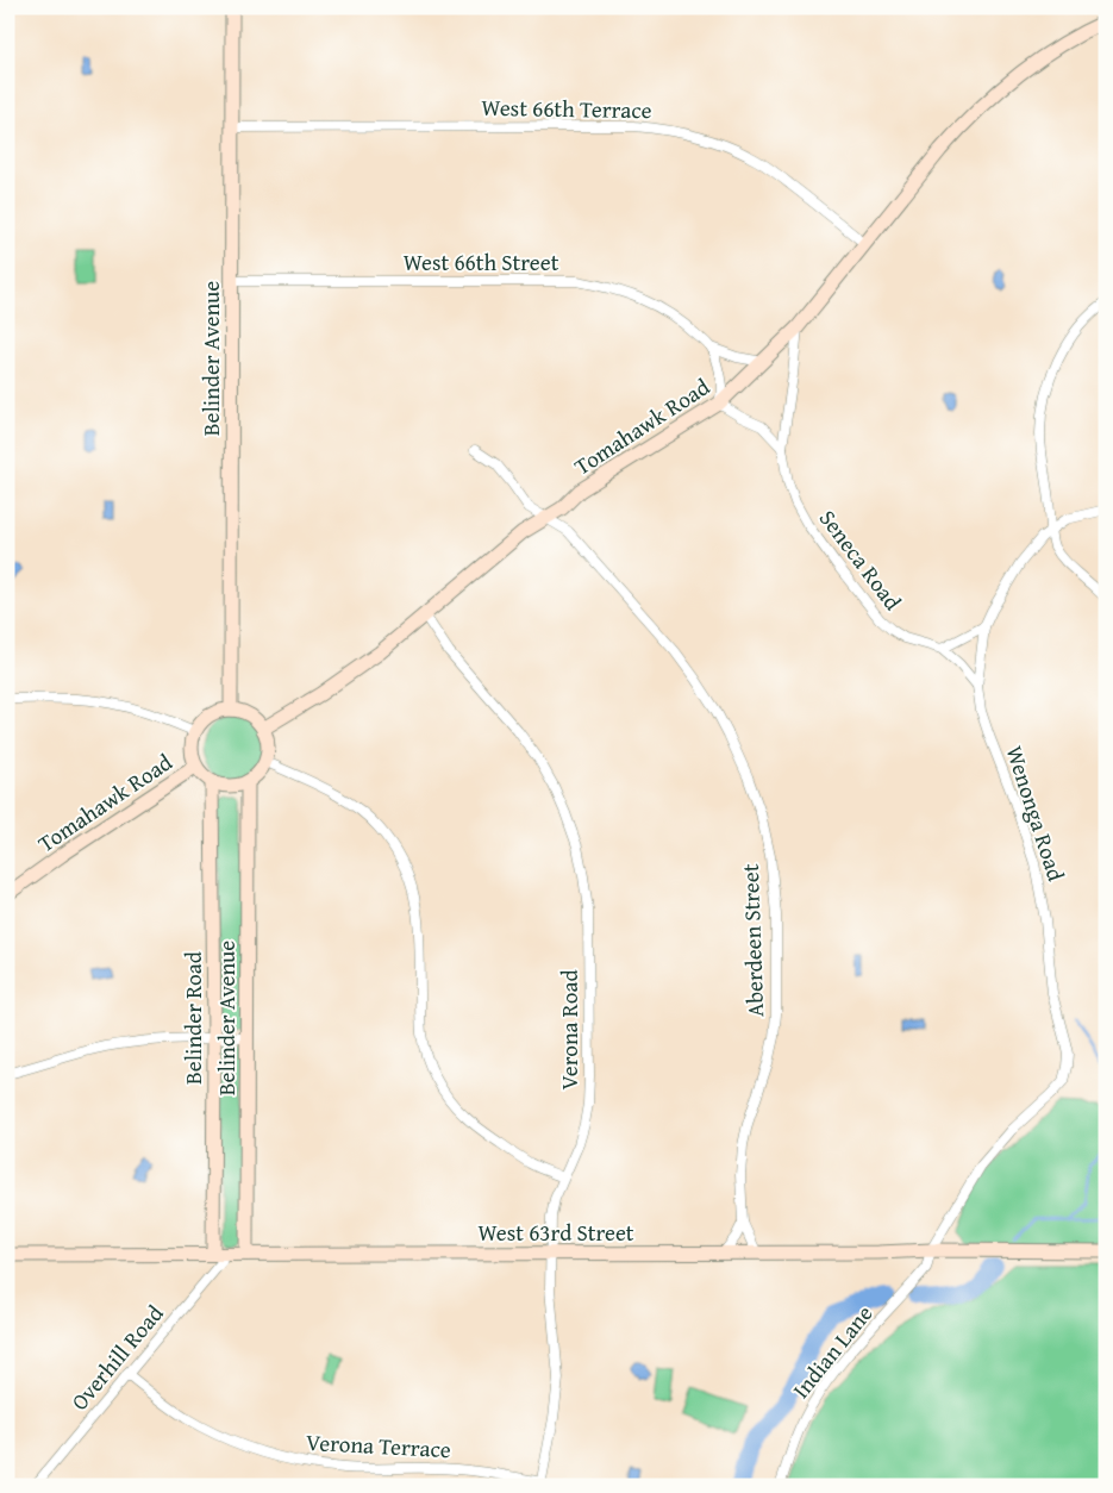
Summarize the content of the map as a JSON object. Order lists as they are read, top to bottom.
{
  "streets": {
    "street": [
      "West 66th Terrace",
      "West 66th Street",
      "Belinder Avenue",
      "Tomahawk Road",
      "Seneca Road",
      "Wenonga Road",
      "Aberdeen Street",
      "Belinder Road",
      "Verona Road",
      "West 63rd Street",
      "Indian Lane",
      "Overhill Road",
      "Verona Terrace"
    ]
  },
  "crossings": [
    ["West 66th Terrace", "Belinder Avenue"],
    ["West 66th Terrace", "Tomahawk Road"],
    ["West 66th Street", "Belinder Avenue"],
    ["West 66th Street", "Tomahawk Road"],
    ["Belinder Avenue", "Tomahawk Road"],
    ["Belinder Avenue", "Belinder Road"],
    ["Belinder Avenue", "West 63rd Street"],
    ["Tomahawk Road", "Seneca Road"],
    ["Tomahawk Road", "Aberdeen Street"],
    ["Tomahawk Road", "Belinder Road"],
    ["Tomahawk Road", "Verona Road"],
    ["Wenonga Road", "West 63rd Street"],
    ["Wenonga Road", "Indian Lane"],
    ["Aberdeen Street", "West 63rd Street"],
    ["Belinder Road", "West 63rd Street"],
    ["Belinder Road", "Overhill Road"],
    ["Verona Road", "West 63rd Street"],
    ["Verona Road", "Verona Terrace"],
    ["West 63rd Street", "Indian Lane"],
    ["West 63rd Street", "Overhill Road"],
    ["Overhill Road", "Verona Terrace"]
  ]
}
